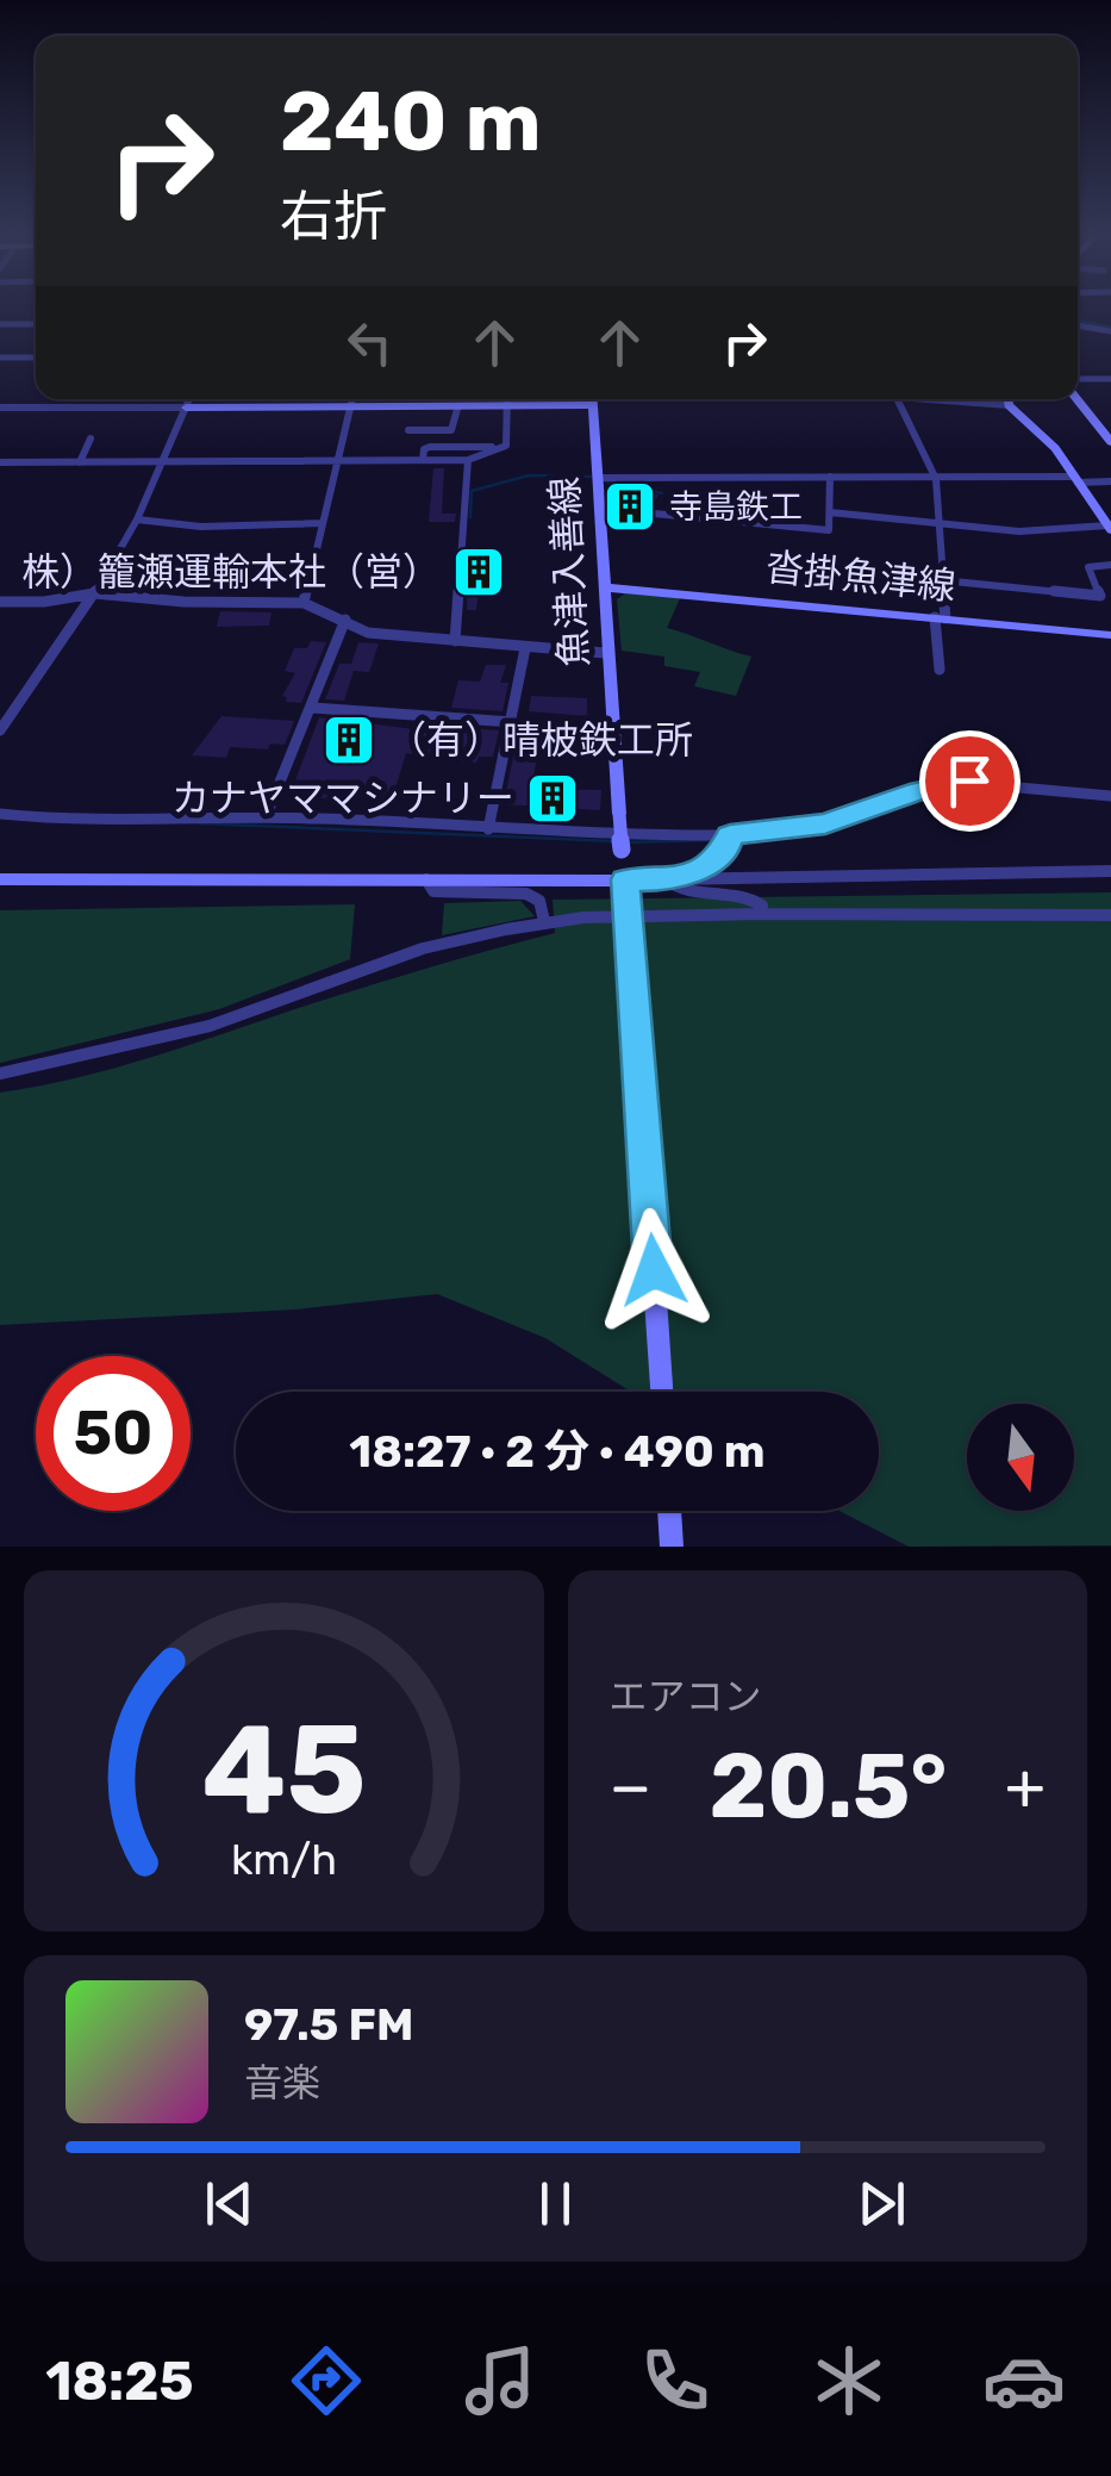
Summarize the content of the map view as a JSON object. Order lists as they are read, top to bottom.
{
  "streets": {
    "main road": ["魚津入善線", "沓掛魚津線"]
  },
  "crossings": [
    ["魚津入善線", "沓掛魚津線"]
  ],
  "places": {
    "building": [
      "寺島鉄工",
      "株）籠瀬運輸本社（営）",
      "（有）晴柀鉄工所",
      "カナヤママシナリー"
    ]
  },
  "north": "bottom",
  "page": {
    "turn": ["240 m", "右折"],
    "limit": "50",
    "trip": "18:27 · 2 分 · 490 m",
    "tile": "エアコン",
    "heat": ["−", "20.5°", "+"],
    "song": ["97.5 FM", "音楽"],
    "tabs": "18:25",
    "gauge": ["45", "km/h"]
  }
}
